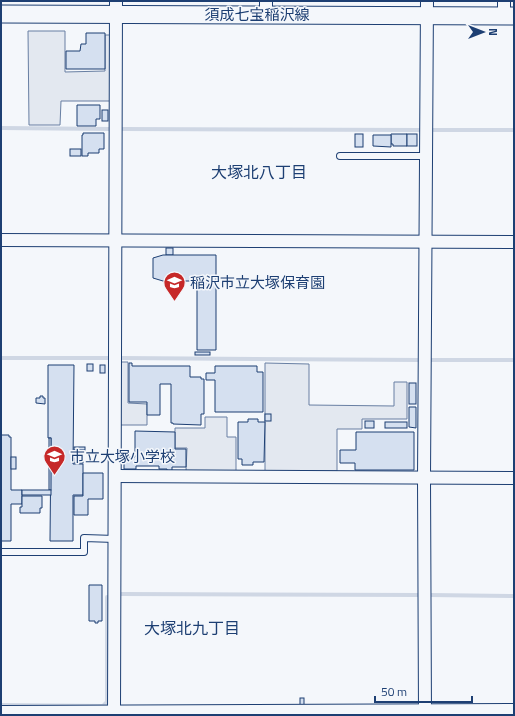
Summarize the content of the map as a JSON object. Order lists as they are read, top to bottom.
{
  "streets": {
    "main road": ["須成七宝稲沢線"]
  },
  "districts": ["大塚北八丁目", "大塚北九丁目"],
  "places": {
    "school or university": ["稲沢市立大塚保育園", "市立大塚小学校"]
  },
  "scale_bar": "50 m",
  "north": "right"
}
